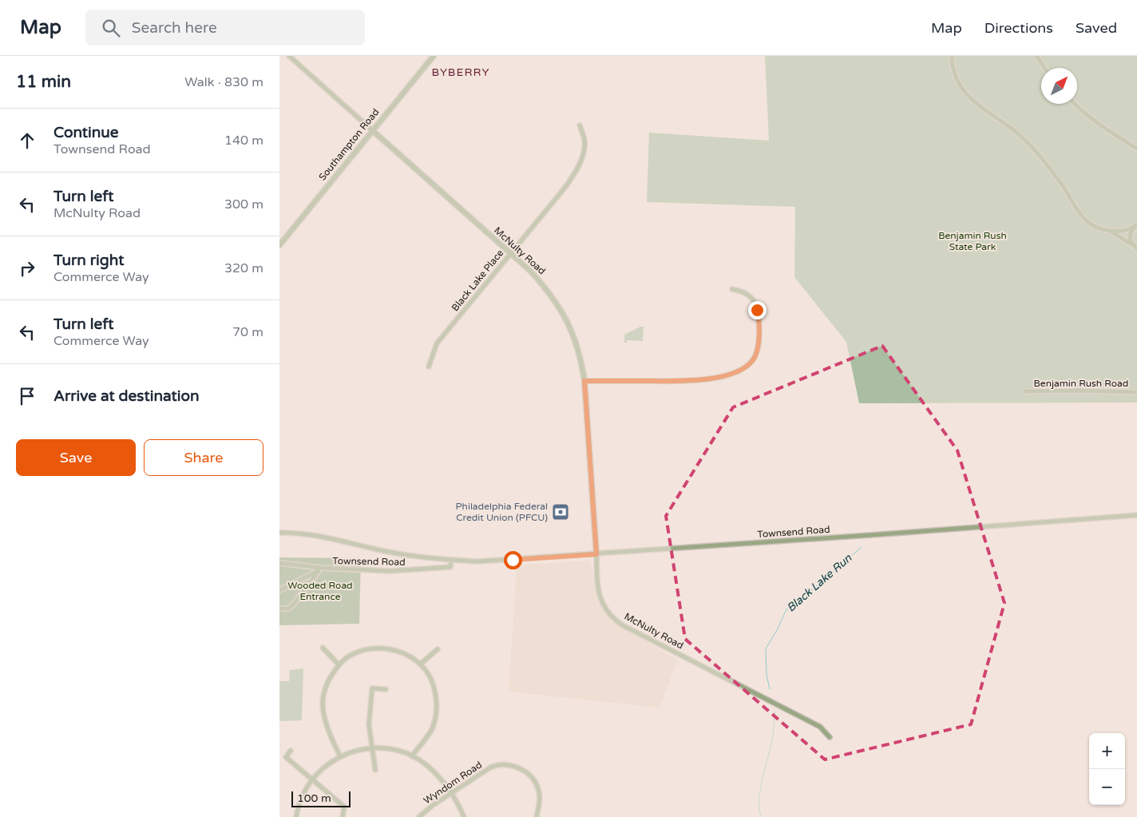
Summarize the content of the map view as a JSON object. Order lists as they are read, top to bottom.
{
  "streets": {
    "street": [
      "Southampton Road",
      "McNulty Road",
      "Black Lake Place",
      "Benjamin Rush Road",
      "Townsend Road",
      "Wyndom Road"
    ]
  },
  "crossings": [
    ["Southampton Road", "McNulty Road"],
    ["McNulty Road", "Black Lake Place"],
    ["McNulty Road", "Townsend Road"]
  ],
  "districts": ["BYBERRY"],
  "water": ["Black Lake Run"],
  "parks": ["Benjamin Rush State Park", "Wooded Road Entrance"],
  "places": {
    "bank": ["Philadelphia Federal Credit Union (PFCU)"]
  },
  "scale_bar": "100 m",
  "north": "top right",
  "page": {
    "header": "Map",
    "search": "Search here",
    "nav": ["Map", "Directions", "Saved"],
    "heading": ["11 min", "Walk · 830 m"],
    "list": [
      ["Continue", "Townsend Road", "140 m"],
      ["Turn left", "McNulty Road", "300 m"],
      ["Turn right", "Commerce Way", "320 m"],
      ["Turn left", "Commerce Way", "70 m"],
      "Arrive at destination"
    ],
    "buttons": ["Save", "Share"],
    "map_buttons": ["+", "−"],
    "scale": "100 m"
  }
}
